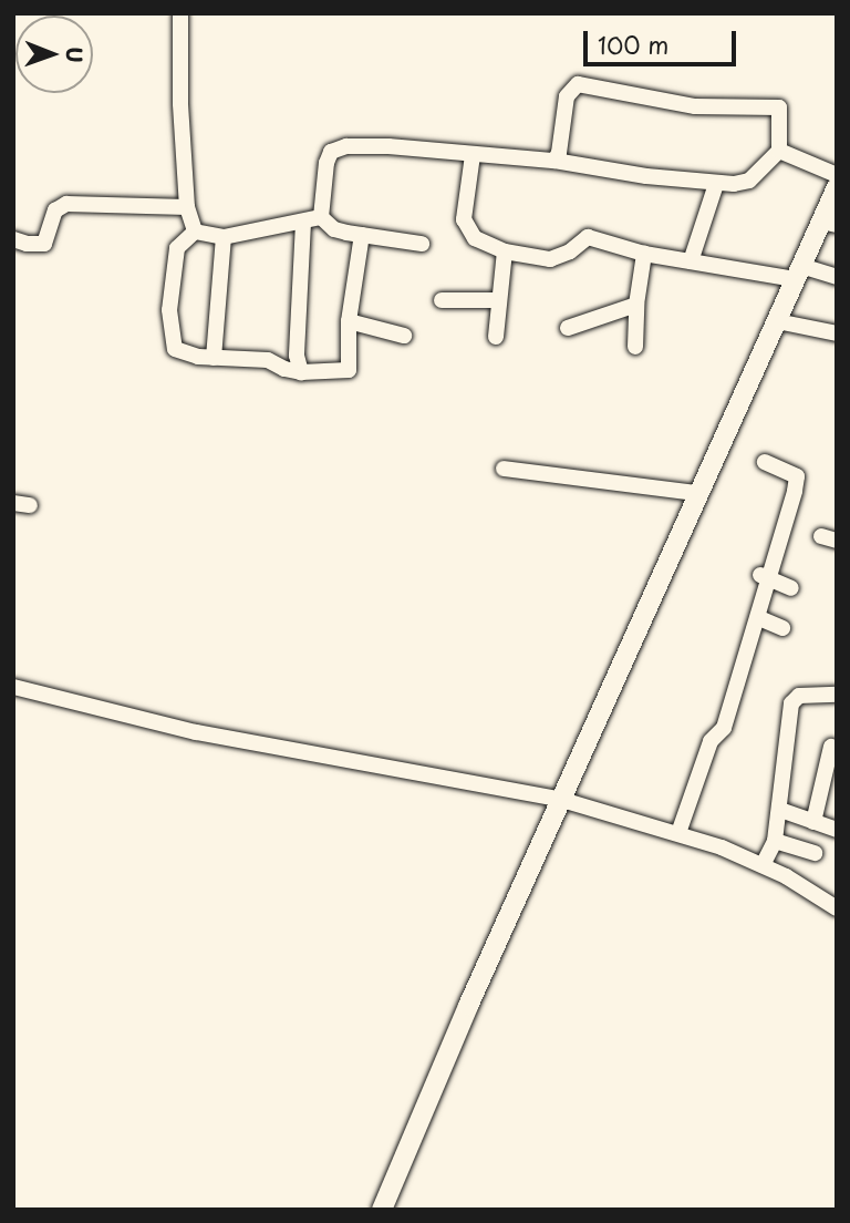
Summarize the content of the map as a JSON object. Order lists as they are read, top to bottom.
{
  "scale_bar": "100 m",
  "north": "right"
}
